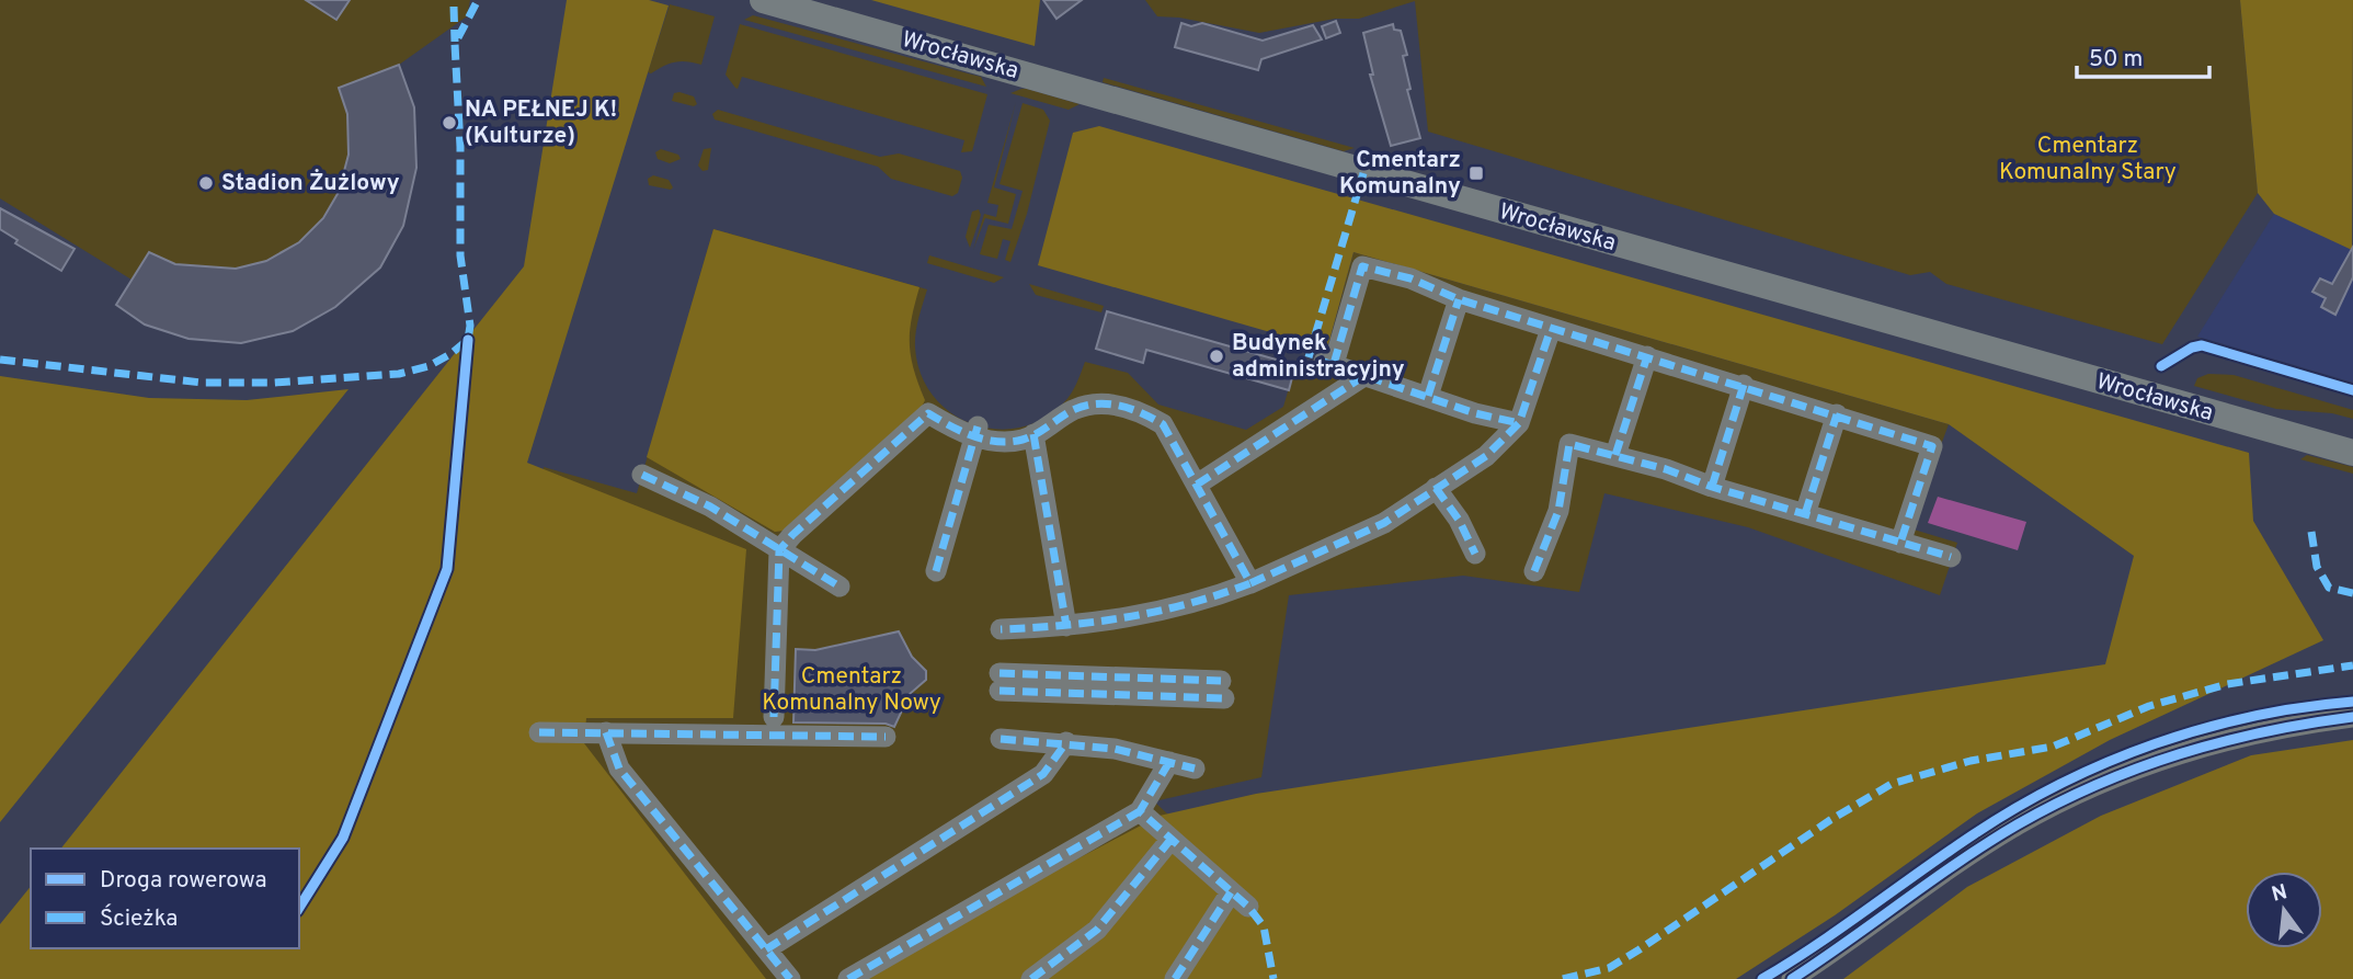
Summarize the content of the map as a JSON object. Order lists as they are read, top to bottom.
{
  "streets": {
    "main road": ["Wrocławska"]
  },
  "parks": ["Cmentarz Komunalny Stary", "Cmentarz Komunalny Nowy"],
  "places": {
    "other": ["NA PEŁNEJ K! (Kulturze)", "Stadion Żużlowy", "Budynek administracyjny"],
    "transit": ["Cmentarz Komunalny"]
  },
  "legend": ["Droga rowerowa", "Ścieżka"],
  "scale_bar": "50 m",
  "north": "top"
}
